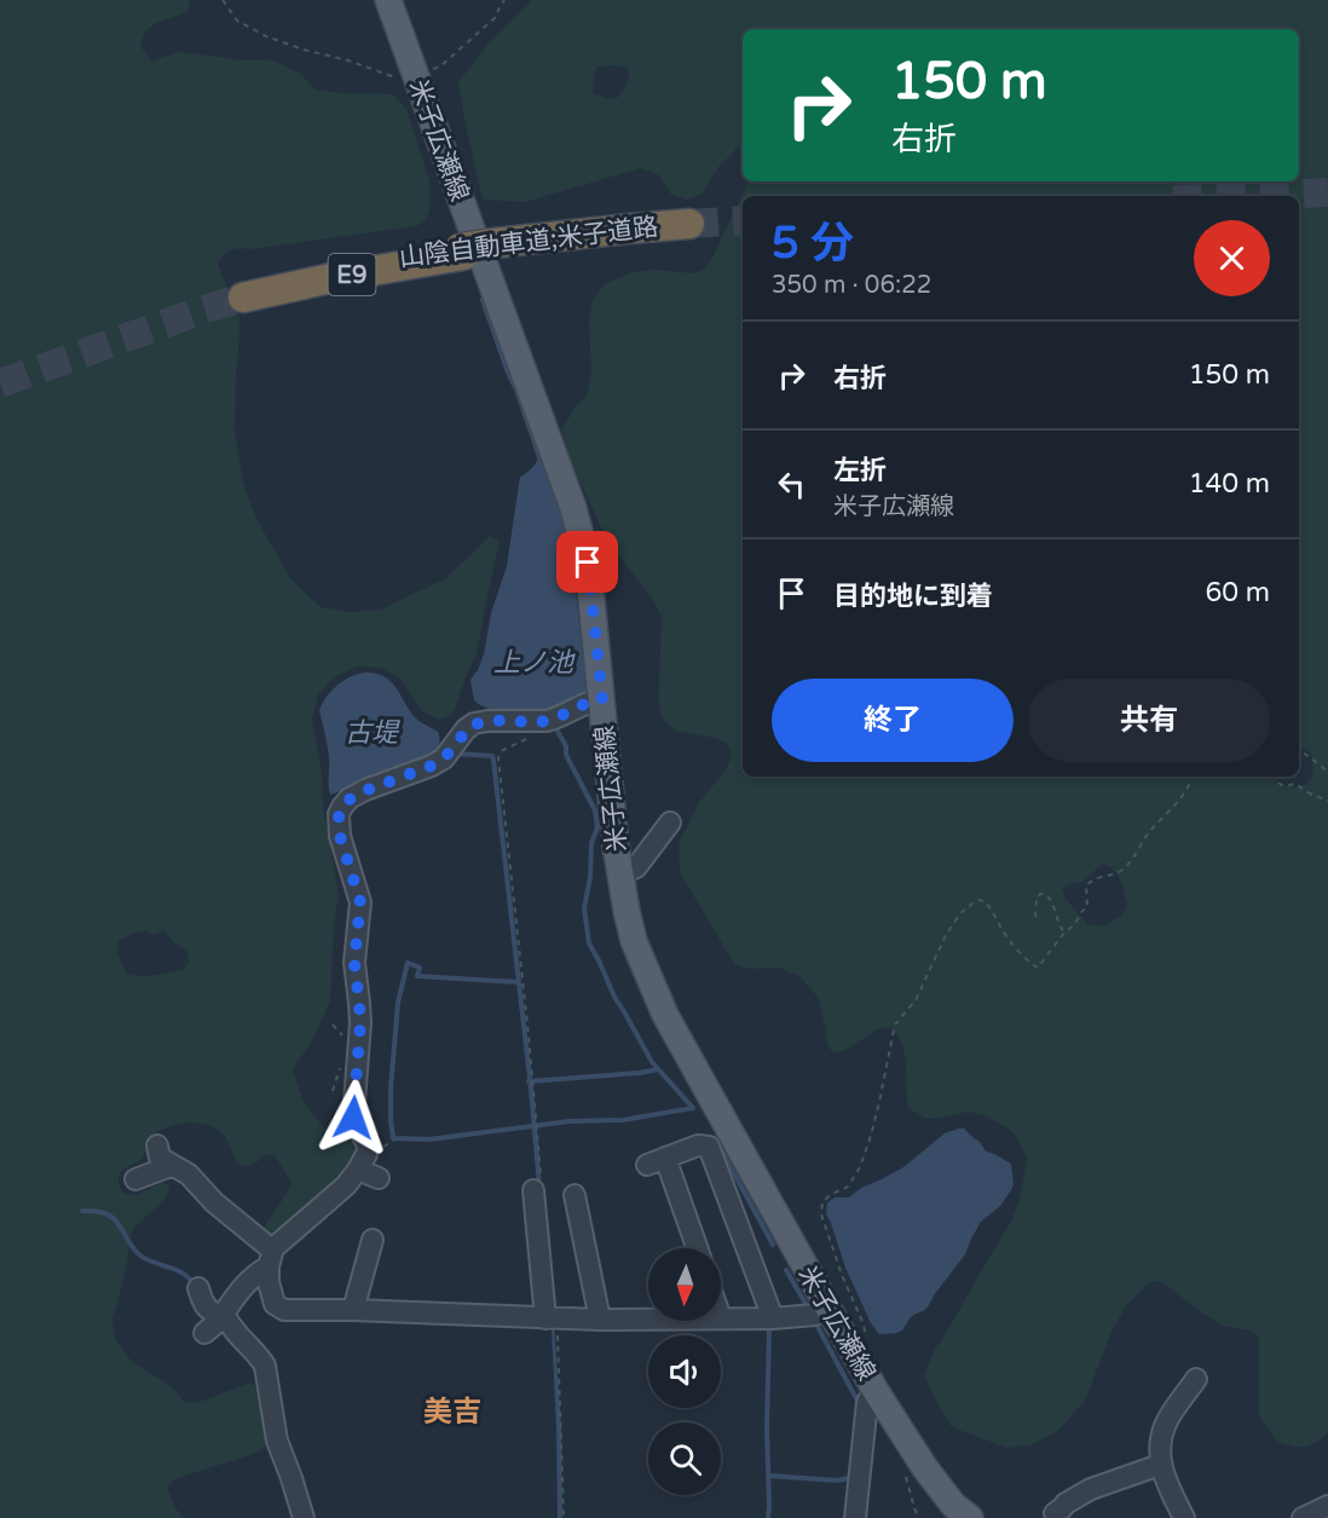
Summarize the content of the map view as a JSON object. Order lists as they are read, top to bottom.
{
  "streets": {
    "highway": ["山陰自動車道;米子道路", "E9"],
    "main road": ["米子広瀬線"]
  },
  "districts": ["美吉"],
  "water": ["上ノ池", "古堤"],
  "north": "bottom",
  "page": {
    "turn": ["150 m", "右折"],
    "heading": ["5 分", "350 m · 06:22"],
    "list": [
      {
        "name": "右折",
        "value": "150 m"
      },
      {
        "name": "左折",
        "note": "米子広瀬線",
        "value": "140 m"
      },
      {
        "name": "目的地に到着",
        "value": "60 m"
      }
    ],
    "buttons": ["終了", "共有"]
  }
}
